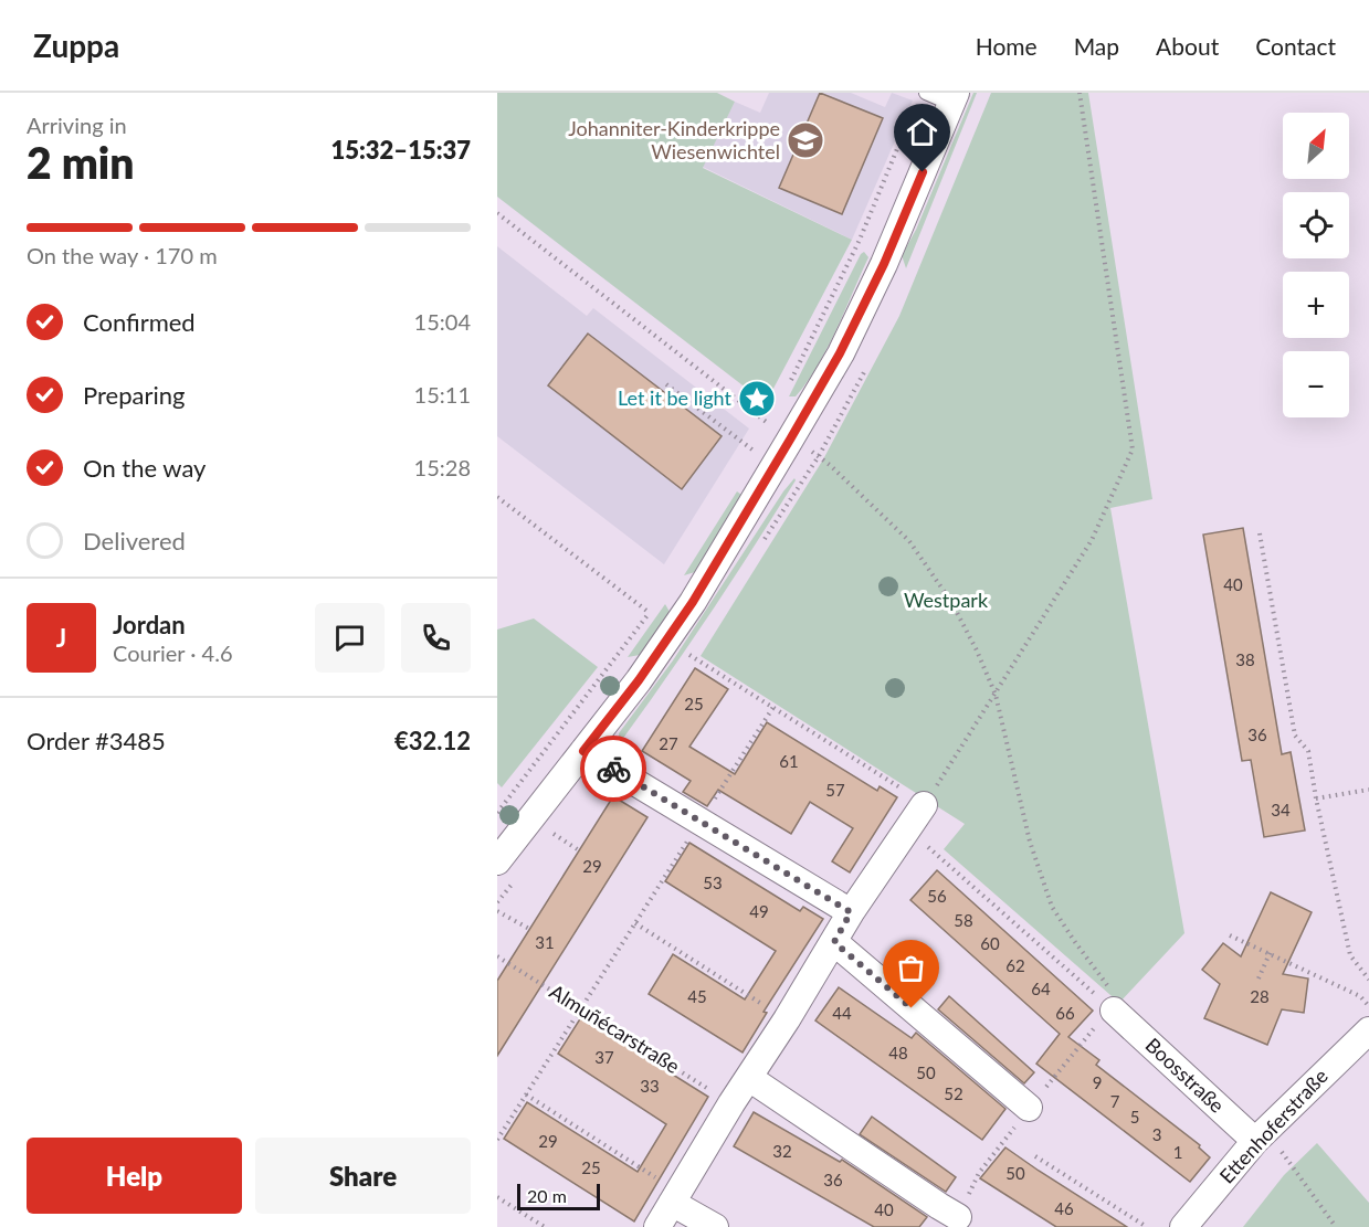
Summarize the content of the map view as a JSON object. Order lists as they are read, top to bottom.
{
  "streets": {
    "street": ["Boosstraße", "Ettenhoferstraße"],
    "path": ["Almuñécarstraße"]
  },
  "crossings": [
    ["Boosstraße", "Ettenhoferstraße"]
  ],
  "parks": ["Westpark"],
  "places": {
    "school or university": ["Johanniter-Kinderkrippe Wiesenwichtel"],
    "place": ["Let it be light"]
  },
  "house_numbers": [
    "40",
    "38",
    "25",
    "36",
    "27",
    "61",
    "57",
    "34",
    "29",
    "53",
    "56",
    "49",
    "58",
    "31",
    "60",
    "62",
    "64",
    "45",
    "28",
    "44",
    "66",
    "48",
    "37",
    "50",
    "9",
    "33",
    "52",
    "7",
    "5",
    "3",
    "29",
    "32",
    "1",
    "25",
    "50",
    "36",
    "46",
    "40"
  ],
  "scale_bar": "20 m",
  "north": "top right",
  "page": {
    "header": "Zuppa",
    "nav": [
      "Home",
      "Map",
      "About",
      "Contact"
    ],
    "heading": ["2 min", "Arriving in", "15:32–15:37"],
    "panel": [
      "Jordan",
      "Courier · 4.6",
      "Order #3485",
      "€32.12"
    ],
    "map_buttons": ["+", "−"],
    "bar": "On the way · 170 m",
    "list": [
      ["Confirmed", "15:04"],
      ["Preparing", "15:11"],
      ["On the way", "15:28"],
      "Delivered"
    ],
    "round": "J",
    "buttons": ["Help", "Share"],
    "scale": "20 m"
  }
}
